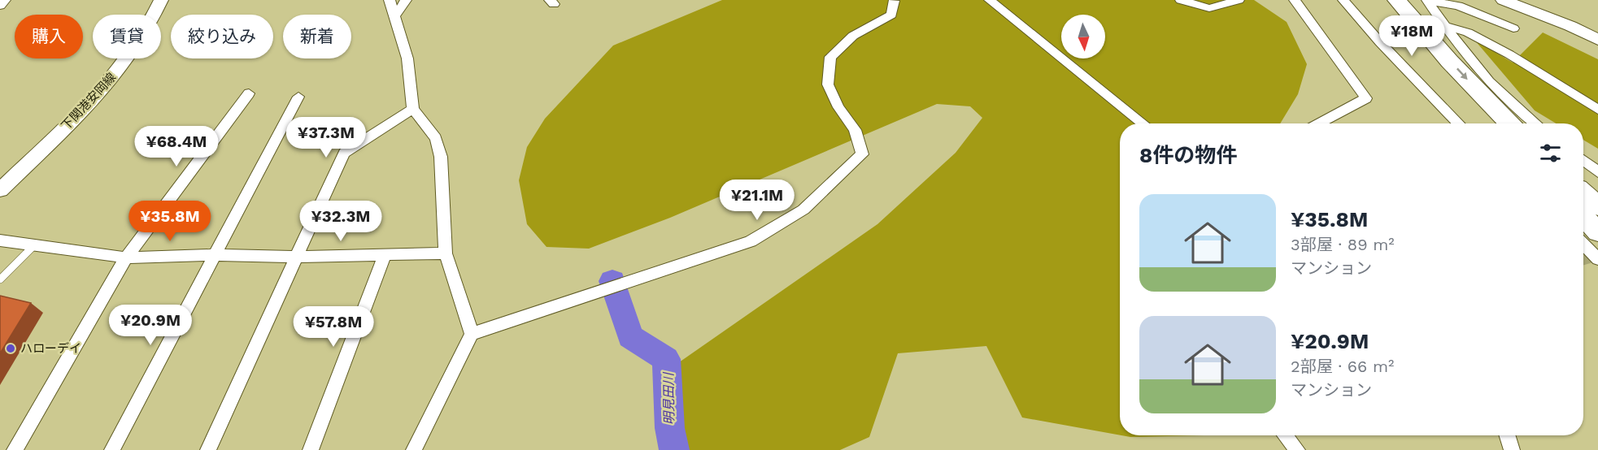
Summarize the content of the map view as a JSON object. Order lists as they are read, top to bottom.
{
  "streets": {
    "main road": ["下関港安岡線"]
  },
  "water": ["明見田川"],
  "places": ["ハローデイ"],
  "north": "bottom",
  "page": {
    "chip": [
      "購入",
      "賃貸",
      "絞り込み",
      "新着"
    ],
    "price": [
      "¥18M",
      "¥37.3M",
      "¥68.4M",
      "¥21.1M",
      "¥35.8M",
      "¥32.3M",
      "¥20.9M",
      "¥57.8M"
    ],
    "heading": "8件の物件",
    "list": [
      {
        "name": "¥35.8M",
        "note": "3部屋 · 89 m² · マンション"
      },
      {
        "name": "¥20.9M",
        "note": "2部屋 · 66 m² · マンション"
      }
    ]
  }
}
